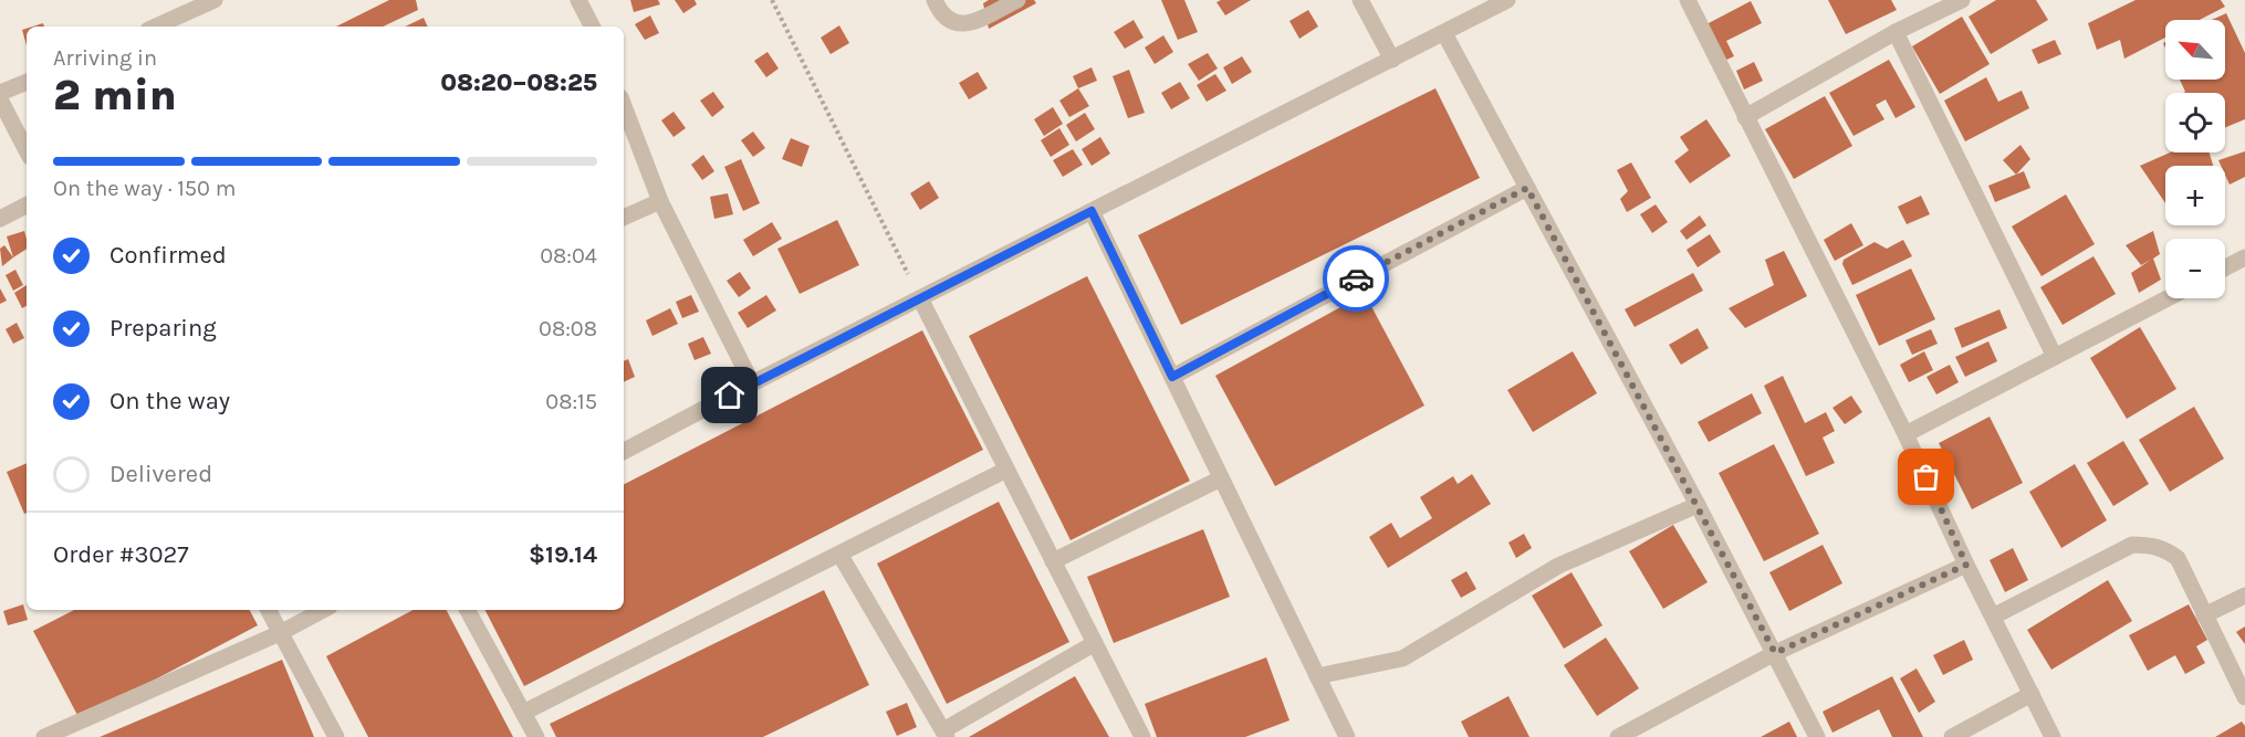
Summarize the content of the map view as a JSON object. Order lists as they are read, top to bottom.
{
  "north": "top left",
  "page": {
    "map_buttons": ["+", "−"],
    "heading": ["2 min", "Arriving in", "08:20–08:25"],
    "panel": ["Order #3027", "$19.14"],
    "bar": "On the way · 150 m",
    "list": [
      ["Confirmed", "08:04"],
      ["Preparing", "08:08"],
      ["On the way", "08:15"],
      "Delivered"
    ]
  }
}
